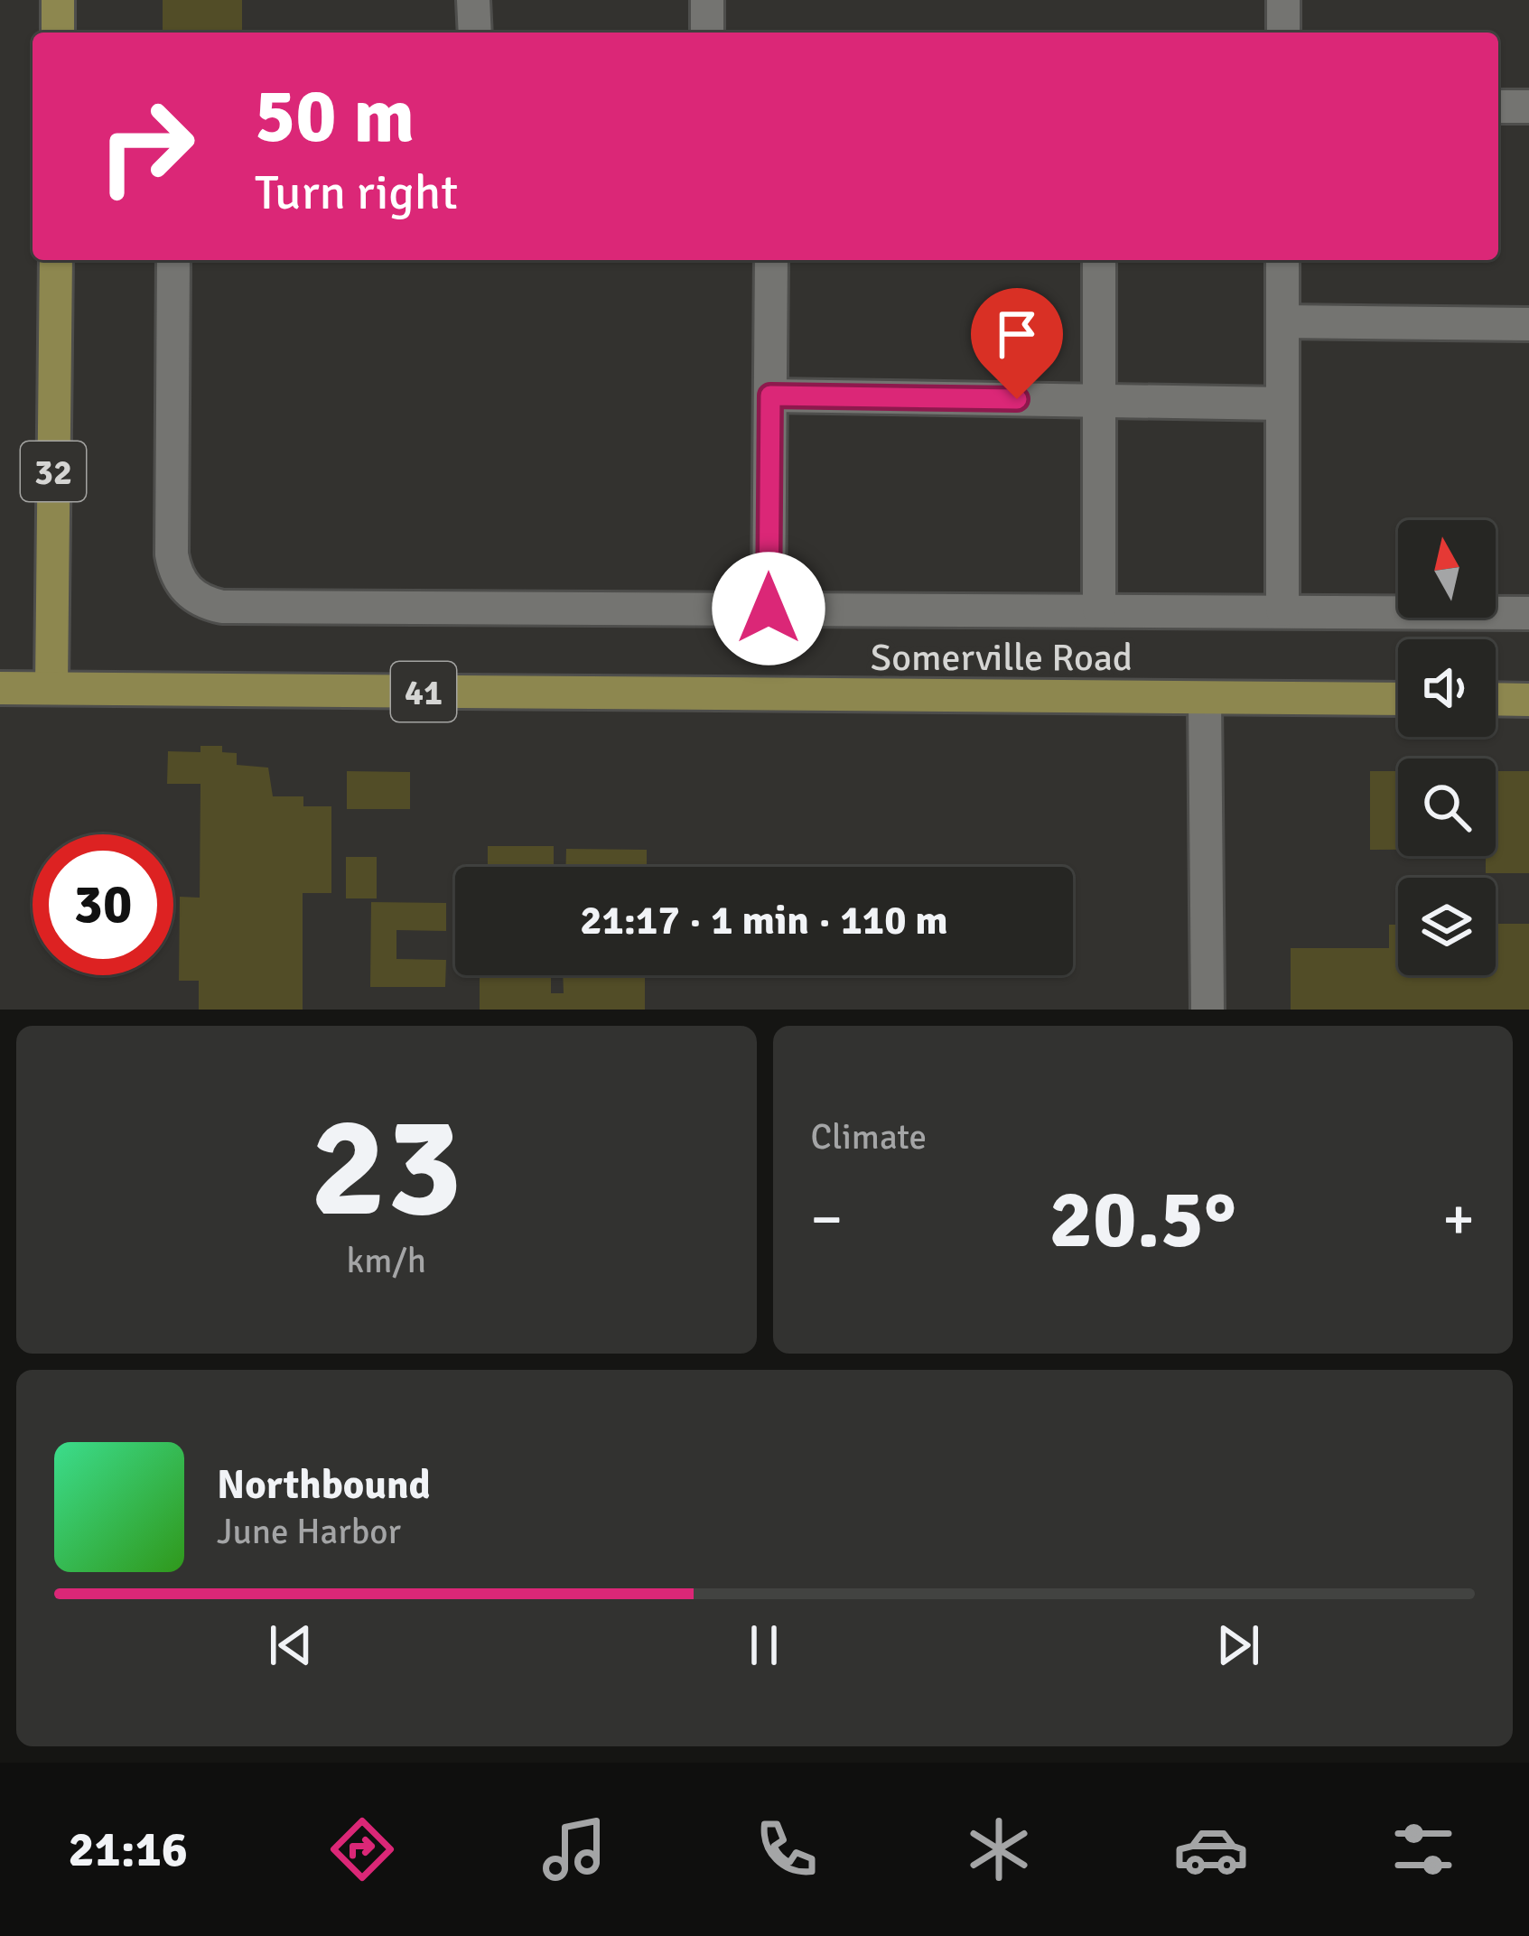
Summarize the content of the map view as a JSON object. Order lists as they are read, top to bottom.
{
  "streets": {
    "main road": ["32", "Somerville Road", "41"]
  },
  "crossings": [
    ["32", "Somerville Road"]
  ],
  "north": "top",
  "page": {
    "turn": ["50 m", "Turn right"],
    "limit": "30",
    "trip": "21:17 · 1 min · 110 m",
    "tile": [
      ["23", "km/h"],
      "Climate"
    ],
    "heat": ["−", "20.5°", "+"],
    "song": ["Northbound", "June Harbor"],
    "tabs": "21:16"
  }
}
